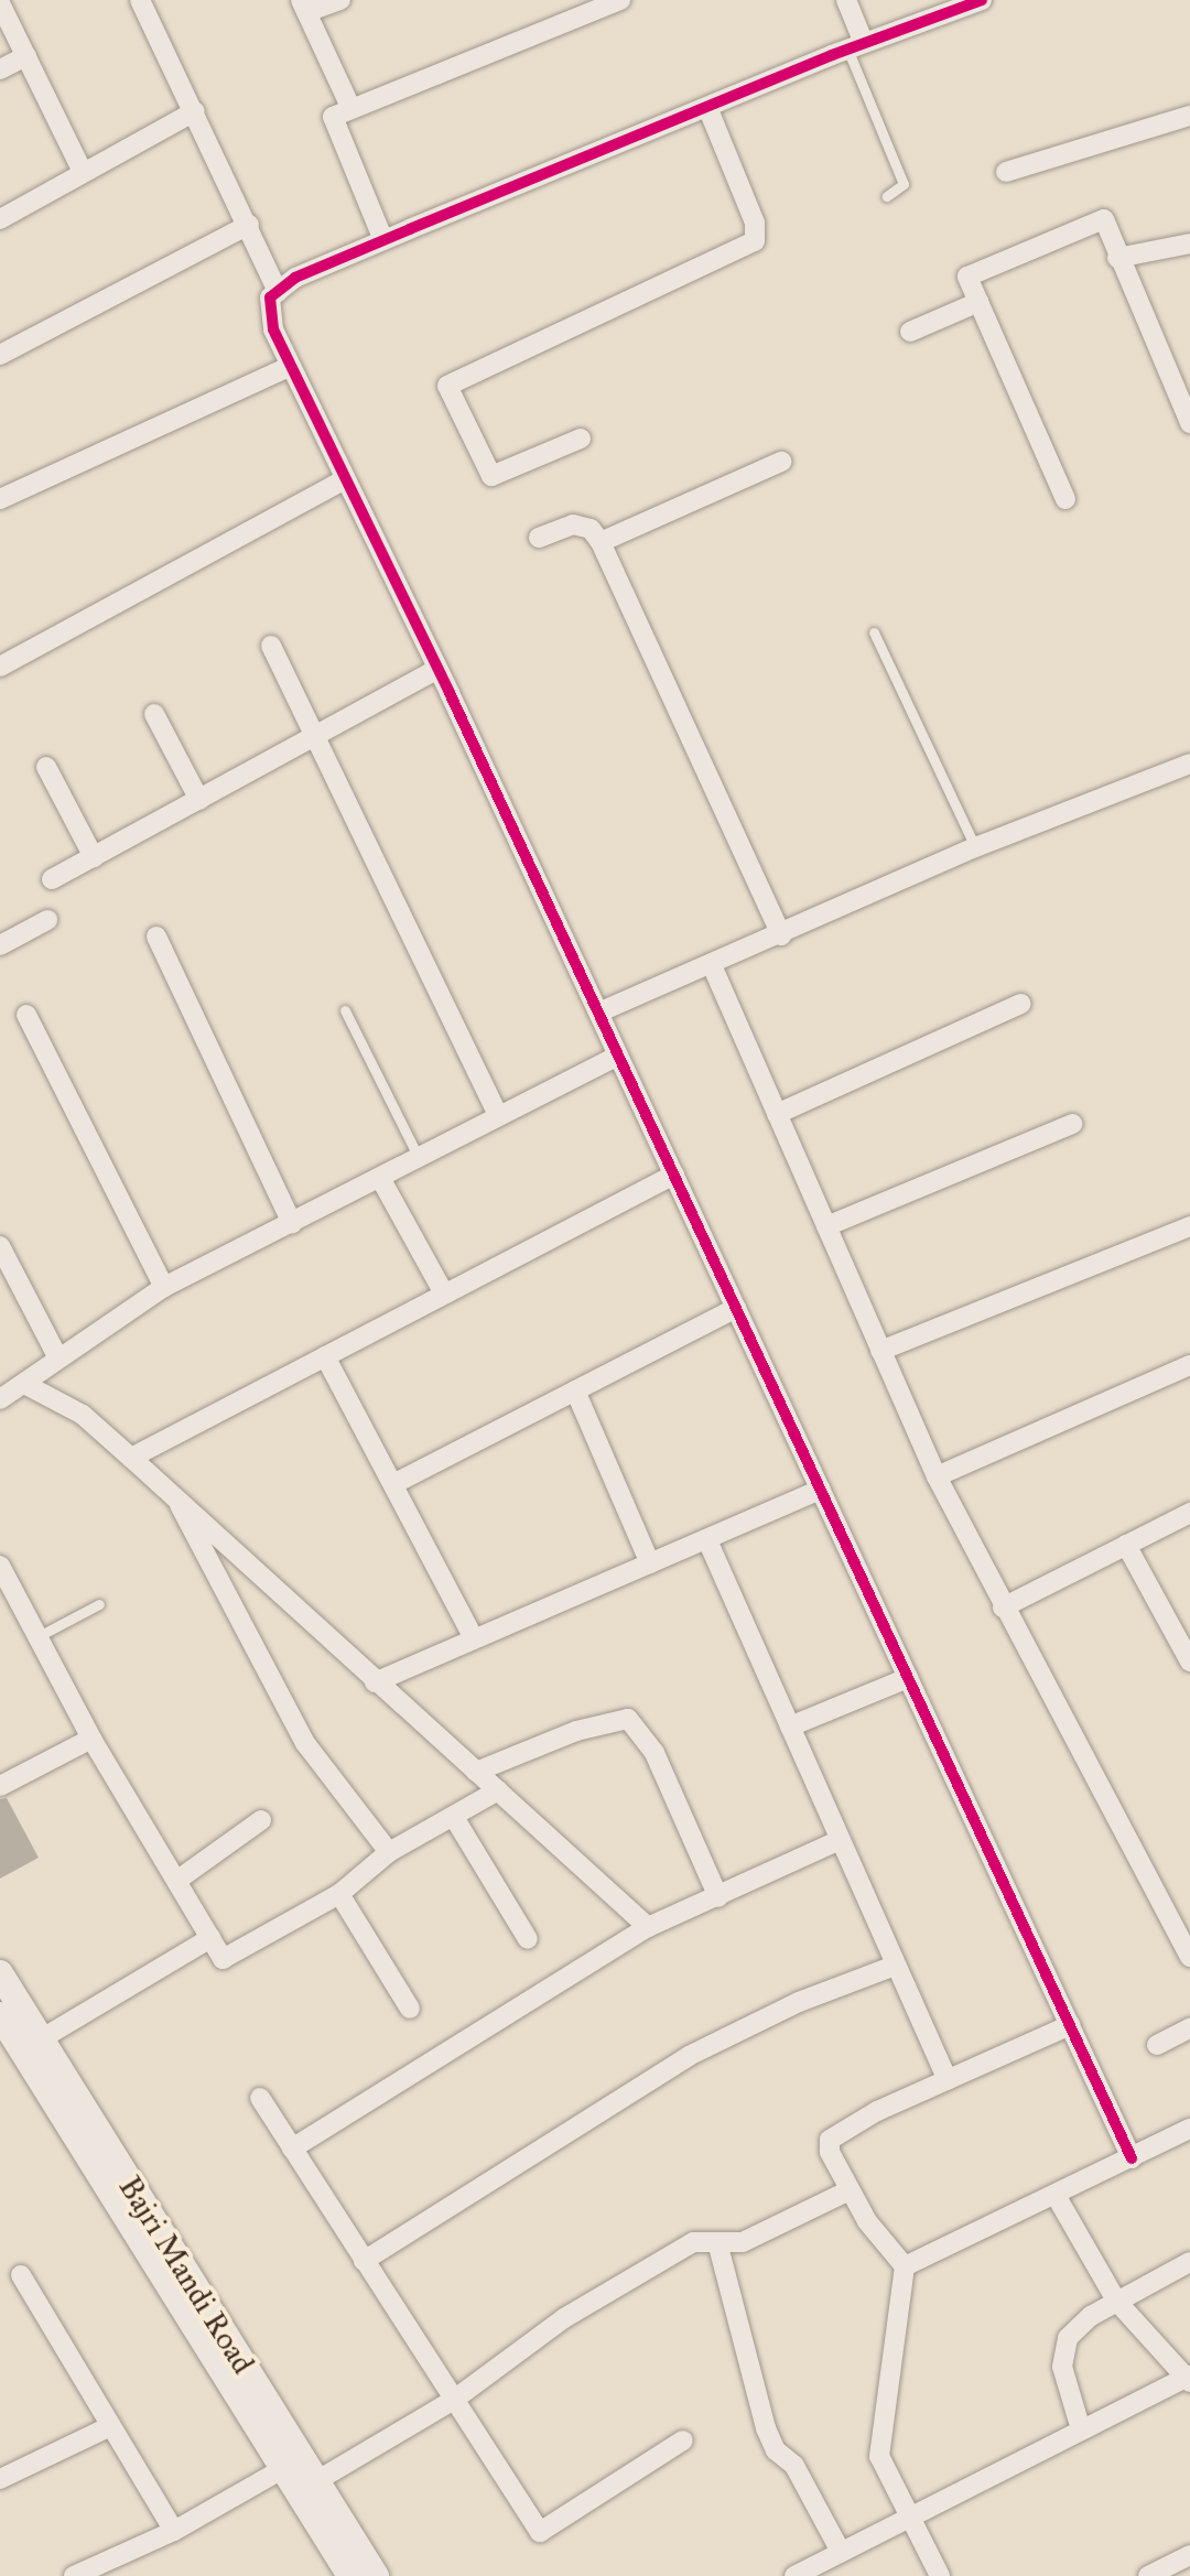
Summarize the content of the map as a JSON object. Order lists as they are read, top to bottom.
{
  "streets": {
    "street": ["Bajri Mandi Road"]
  }
}
